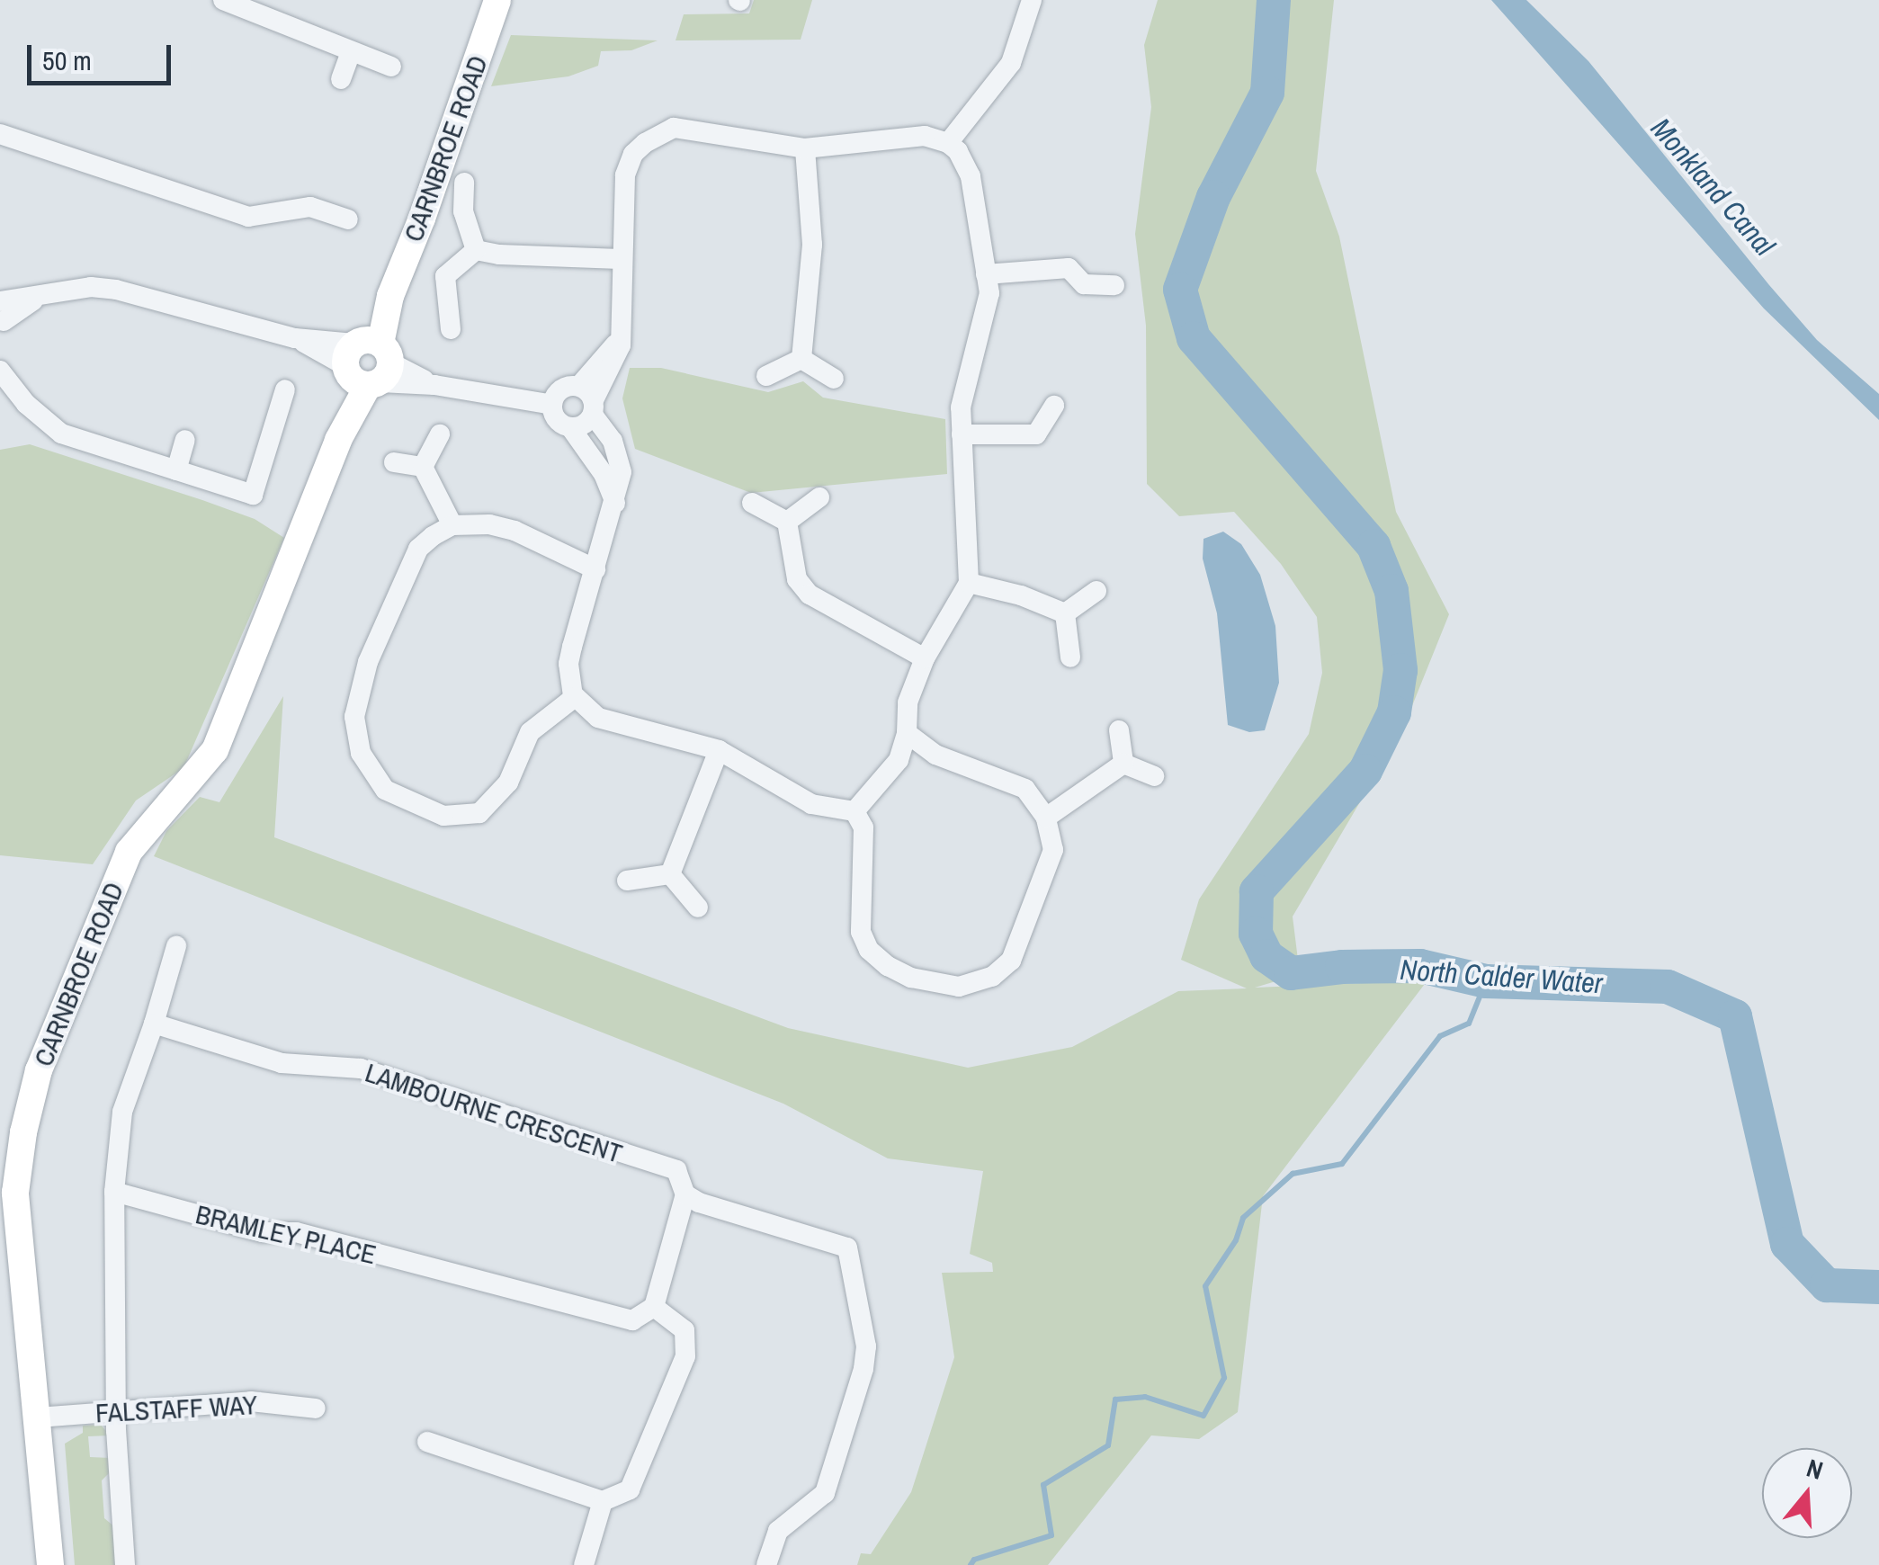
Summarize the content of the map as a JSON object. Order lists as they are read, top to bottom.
{
  "streets": {
    "street": [
      "CARNBROE ROAD",
      "LAMBOURNE CRESCENT",
      "BRAMLEY PLACE",
      "FALSTAFF WAY"
    ]
  },
  "crossings": [
    ["CARNBROE ROAD", "FALSTAFF WAY"]
  ],
  "water": ["Monkland Canal", "North Calder Water"],
  "scale_bar": "50 m",
  "north": "top"
}
